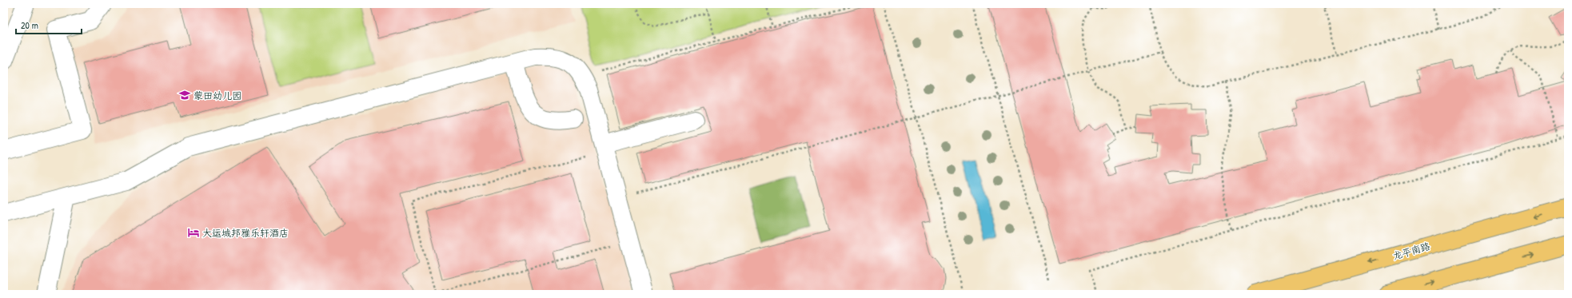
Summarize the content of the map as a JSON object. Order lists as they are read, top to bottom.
{
  "streets": {
    "main road": ["龙平南路"]
  },
  "places": {
    "school or university": ["蒙田幼儿园"],
    "hotel": ["大运城邦雅乐轩酒店"]
  },
  "scale_bar": "20 m"
}
